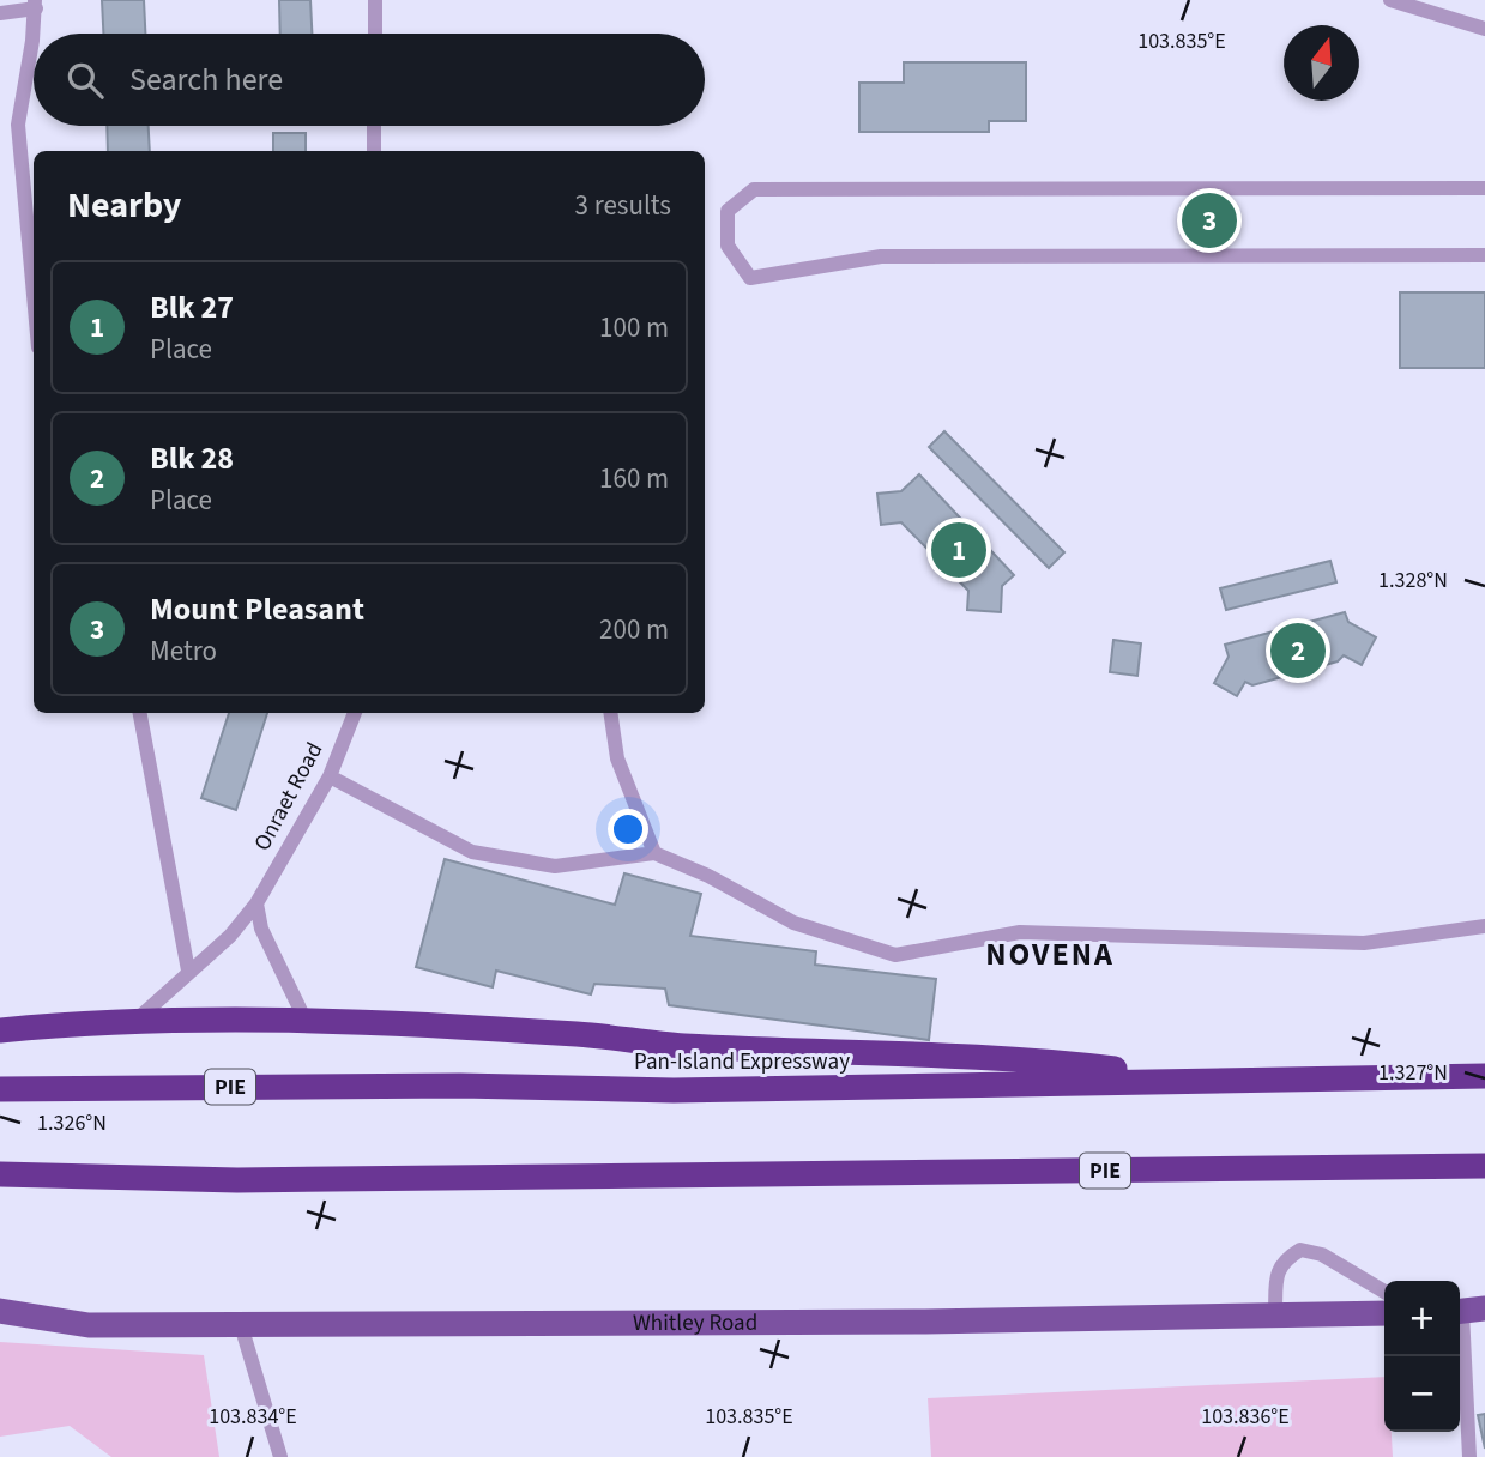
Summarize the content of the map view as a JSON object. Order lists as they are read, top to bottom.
{
  "streets": {
    "highway": ["Pan-Island Expressway", "PIE"],
    "main road": ["Whitley Road"],
    "lane": ["Onraet Road"]
  },
  "districts": ["NOVENA"],
  "north": "top",
  "page": {
    "search": "Search here",
    "heading": ["Nearby", "3 results"],
    "pins": ["3", "1", "2"],
    "list": [
      {
        "mark": "1",
        "name": "Blk 27",
        "note": "Place",
        "value": "100 m"
      },
      {
        "mark": "2",
        "name": "Blk 28",
        "note": "Place",
        "value": "160 m"
      },
      {
        "mark": "3",
        "name": "Mount Pleasant",
        "note": "Metro",
        "value": "200 m"
      }
    ],
    "map_buttons": ["+", "−"]
  },
  "coordinates": [
    "103.835°E",
    "1.328°N",
    "1.327°N",
    "1.326°N",
    "103.834°E",
    "103.836°E"
  ]
}
